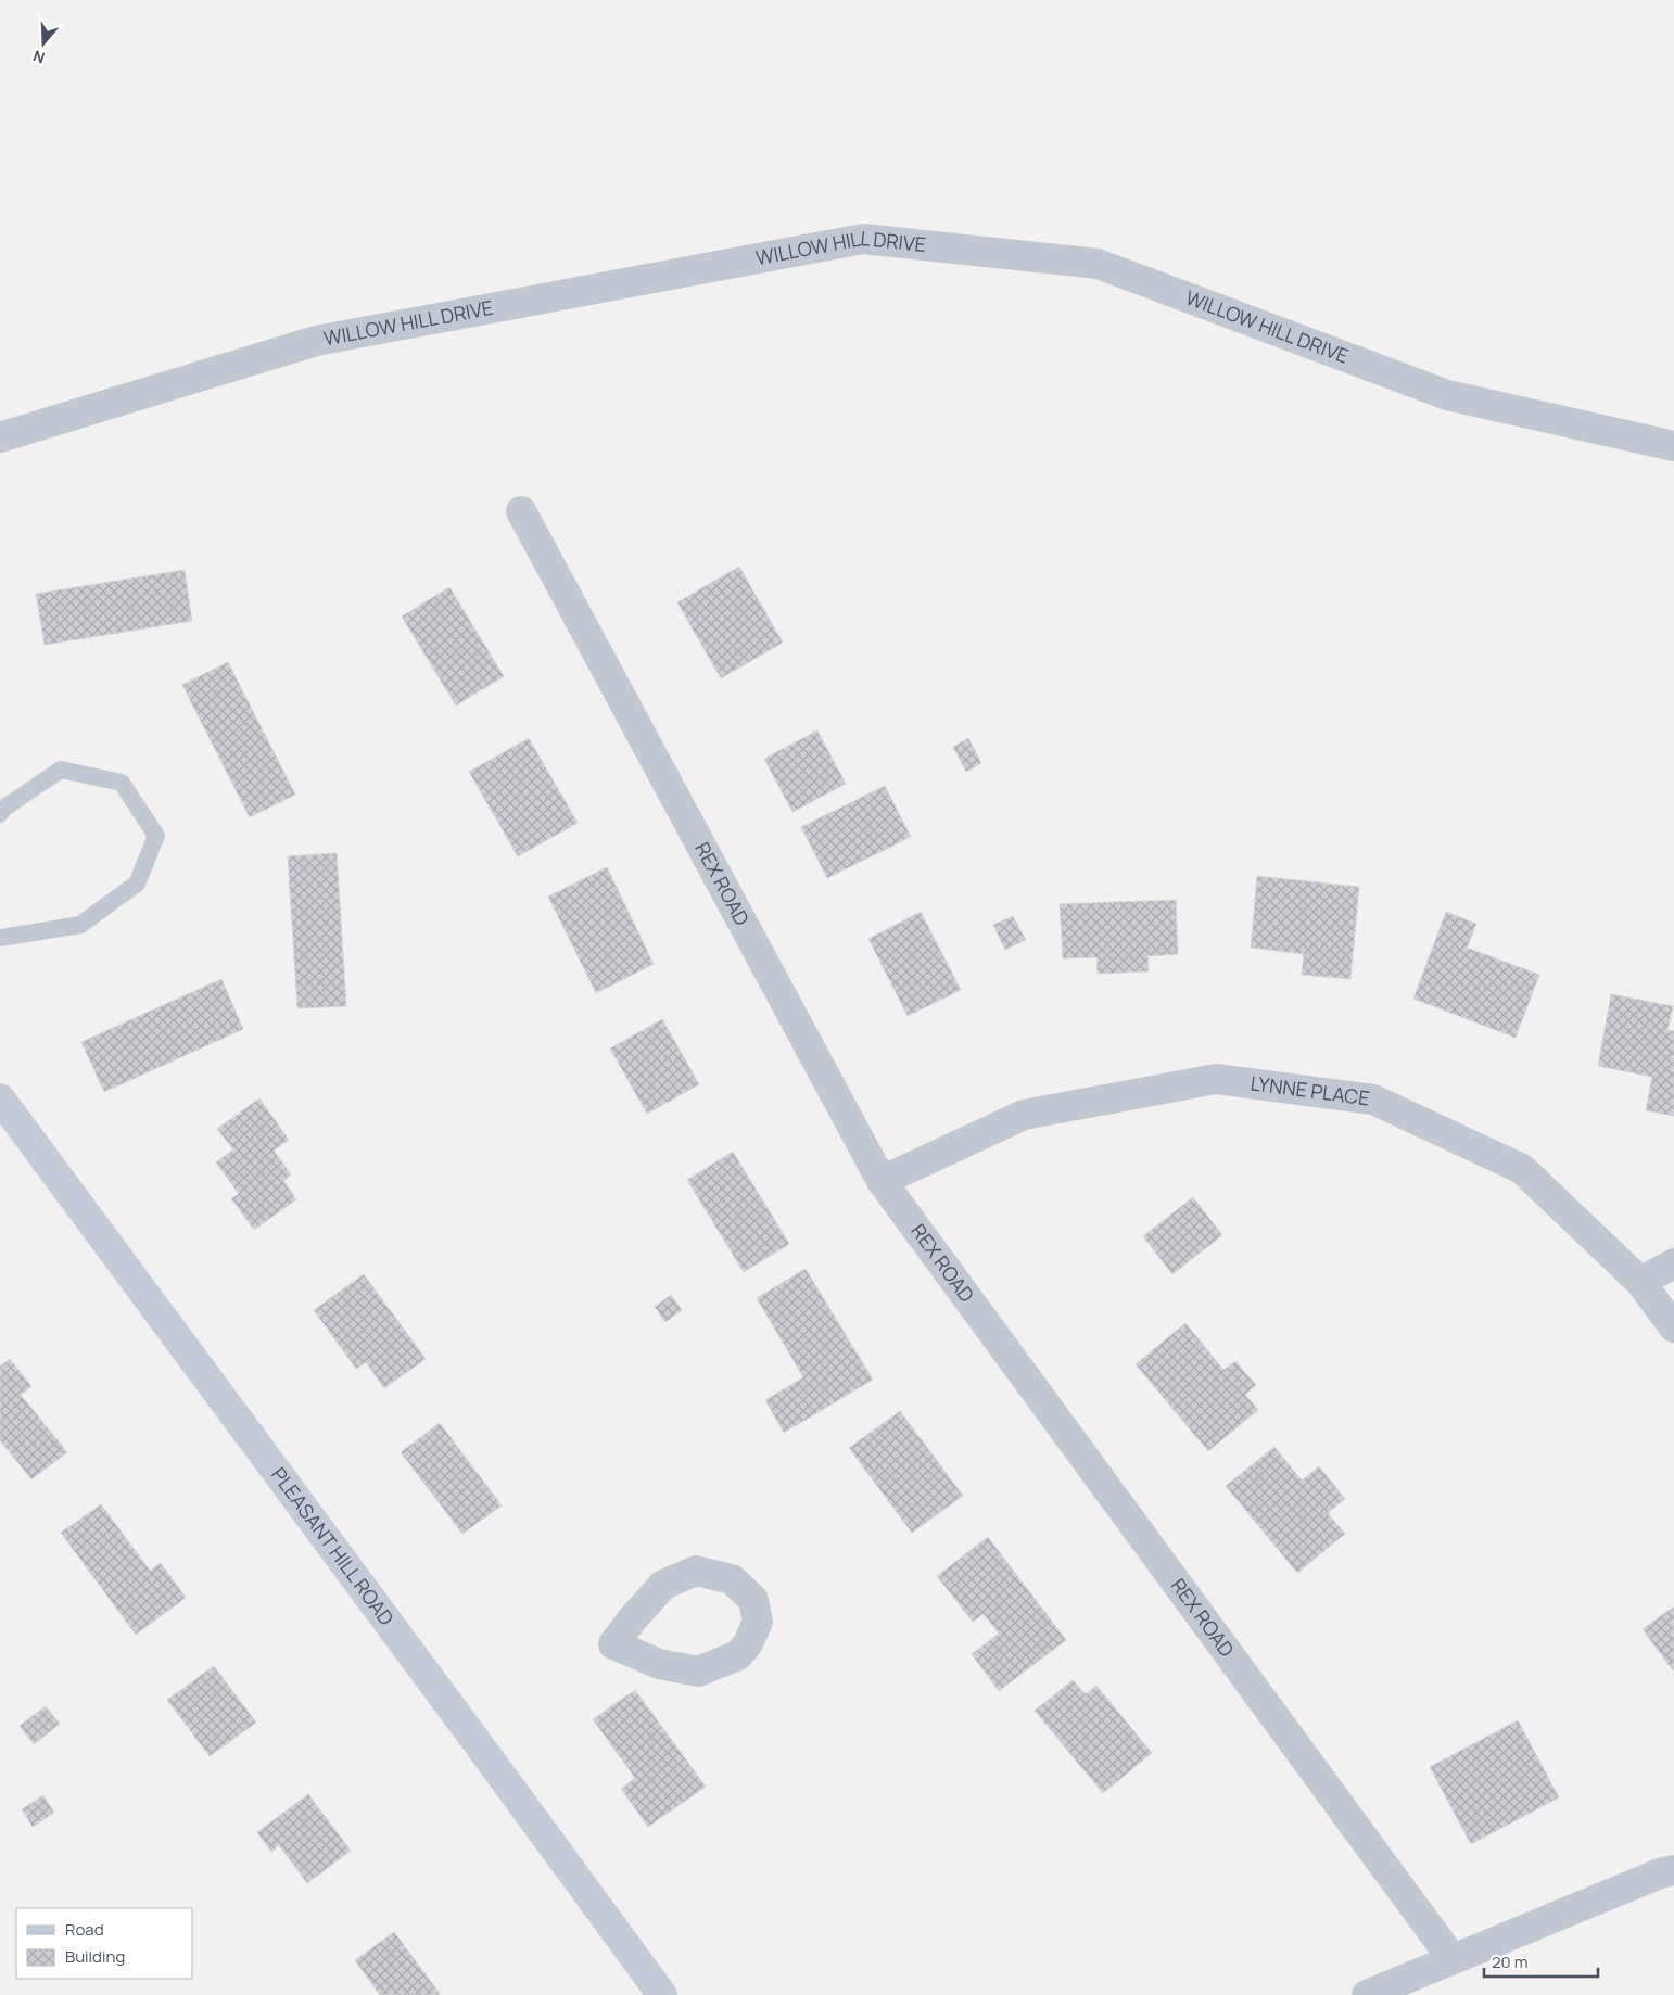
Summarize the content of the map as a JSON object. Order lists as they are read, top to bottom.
{
  "streets": {
    "street": [
      "WILLOW HILL DRIVE",
      "REX ROAD",
      "LYNNE PLACE",
      "PLEASANT HILL ROAD"
    ]
  },
  "crossings": [
    ["REX ROAD", "LYNNE PLACE"]
  ],
  "legend": ["Road", "Building"],
  "scale_bar": "20 m",
  "north": "bottom"
}
